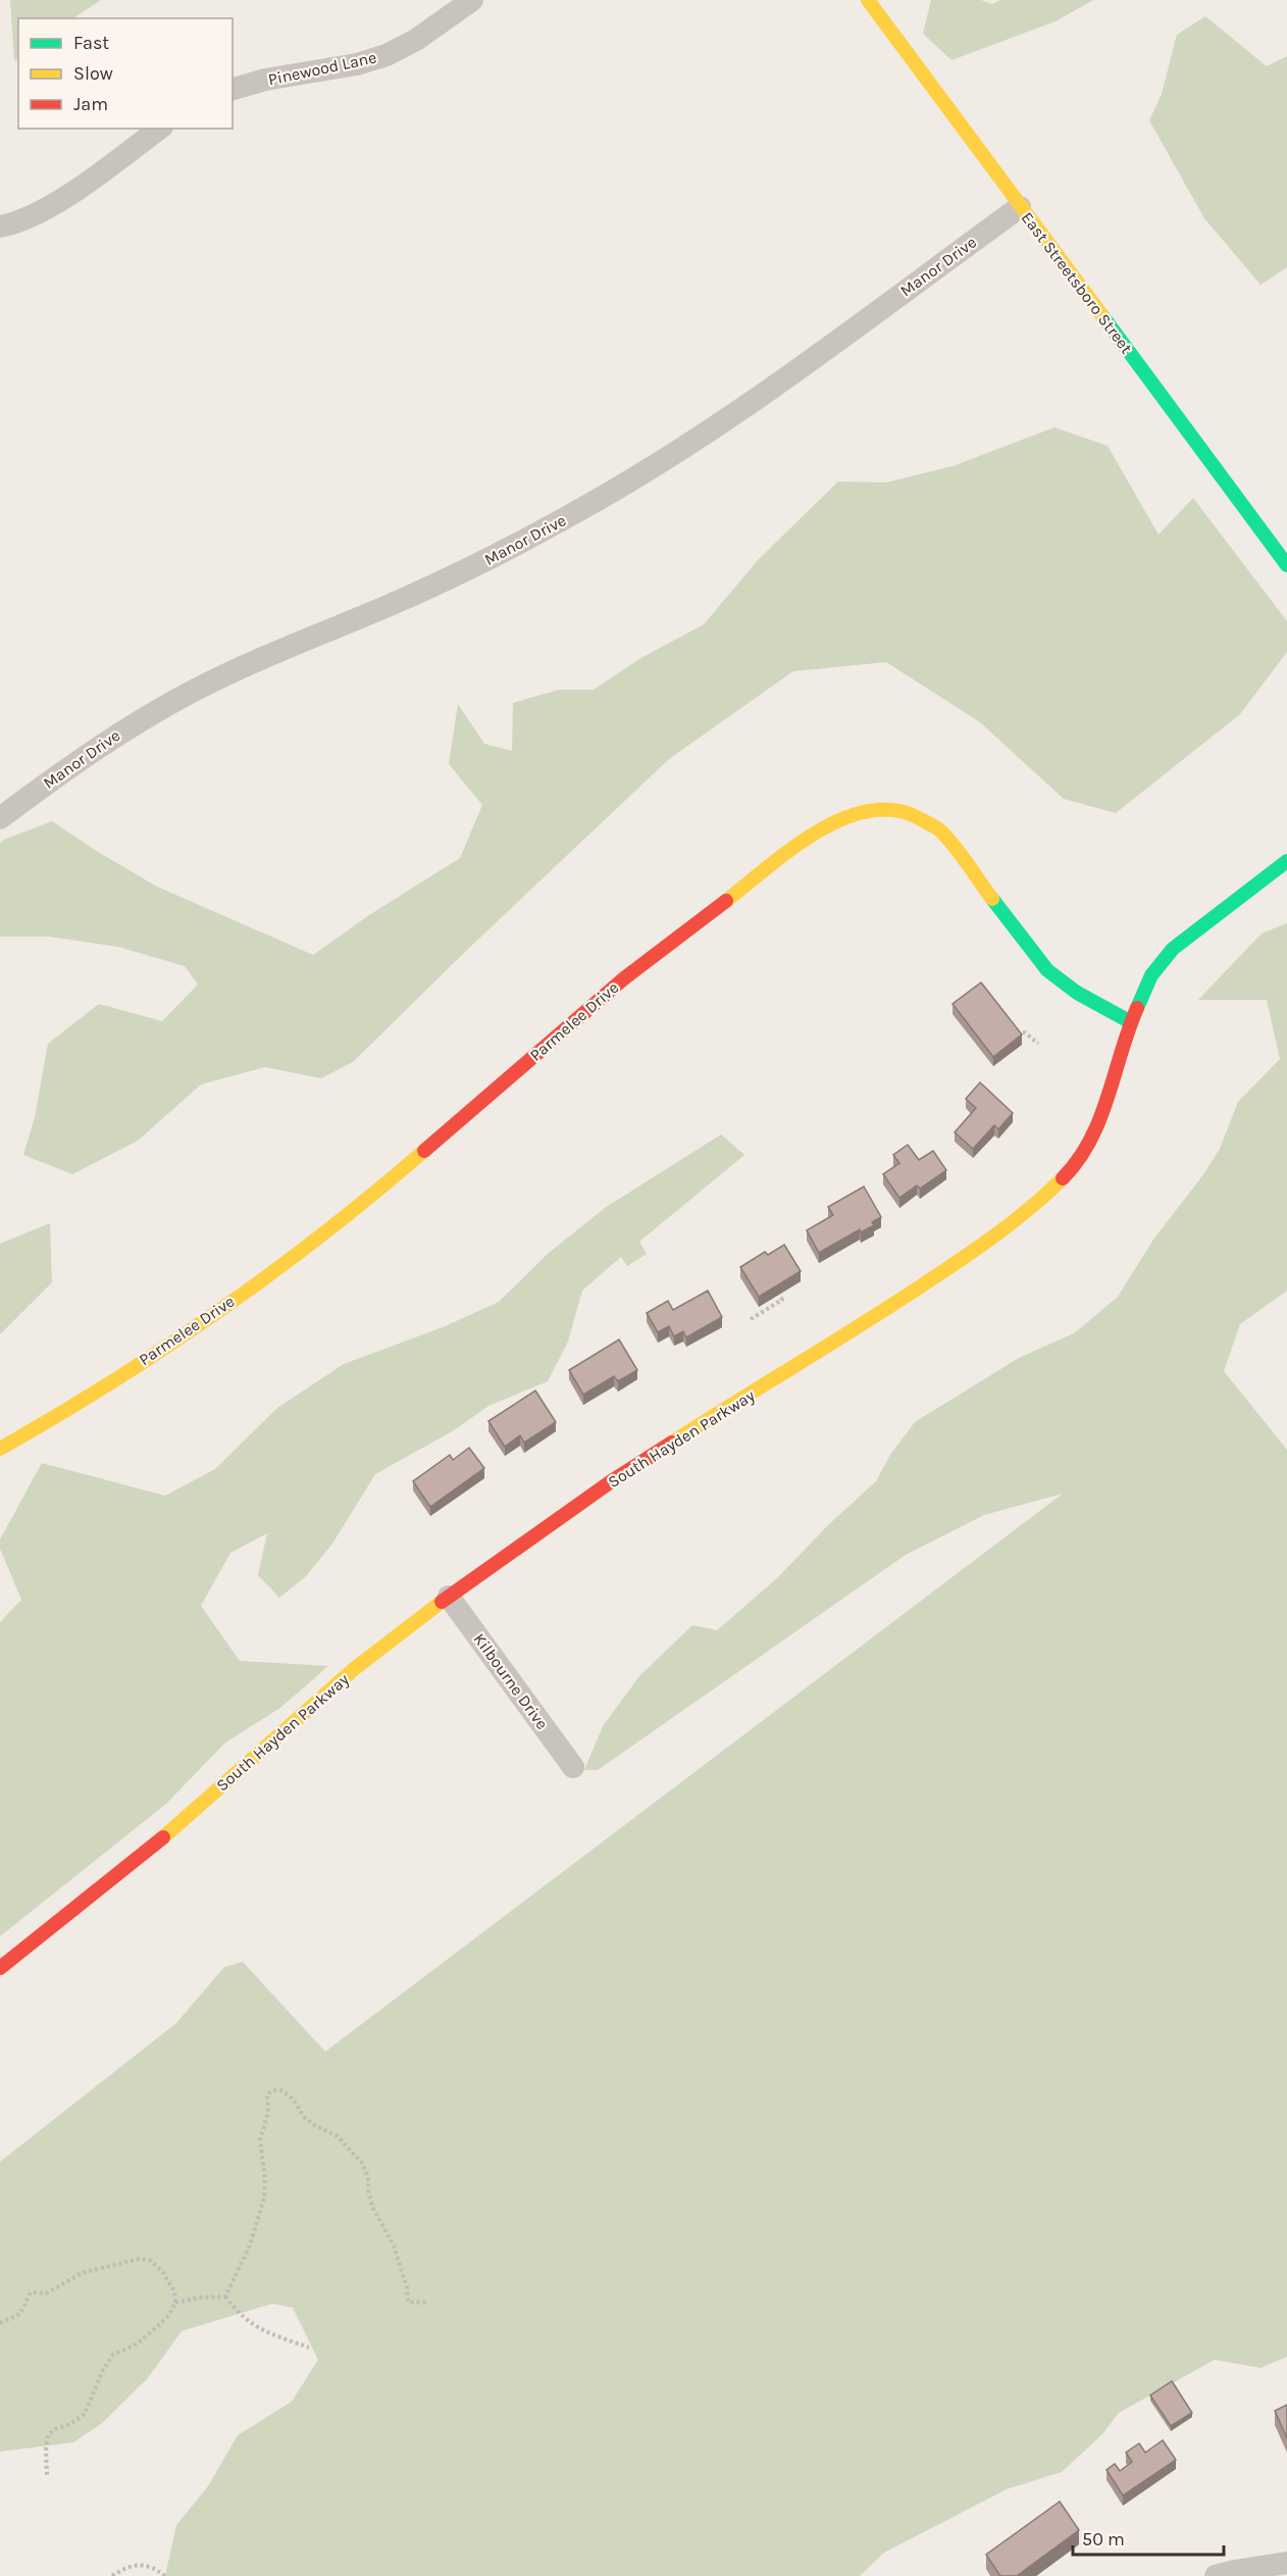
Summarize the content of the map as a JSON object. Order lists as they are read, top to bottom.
{
  "streets": {
    "street": [
      "Pinewood Lane",
      "Manor Drive",
      "East Streetsboro Street",
      "Parmelee Drive",
      "South Hayden Parkway",
      "Kilbourne Drive"
    ]
  },
  "crossings": [
    ["Manor Drive", "East Streetsboro Street"],
    ["Parmelee Drive", "South Hayden Parkway"],
    ["South Hayden Parkway", "Kilbourne Drive"]
  ],
  "legend": ["Fast", "Slow", "Jam"],
  "scale_bar": "50 m"
}
